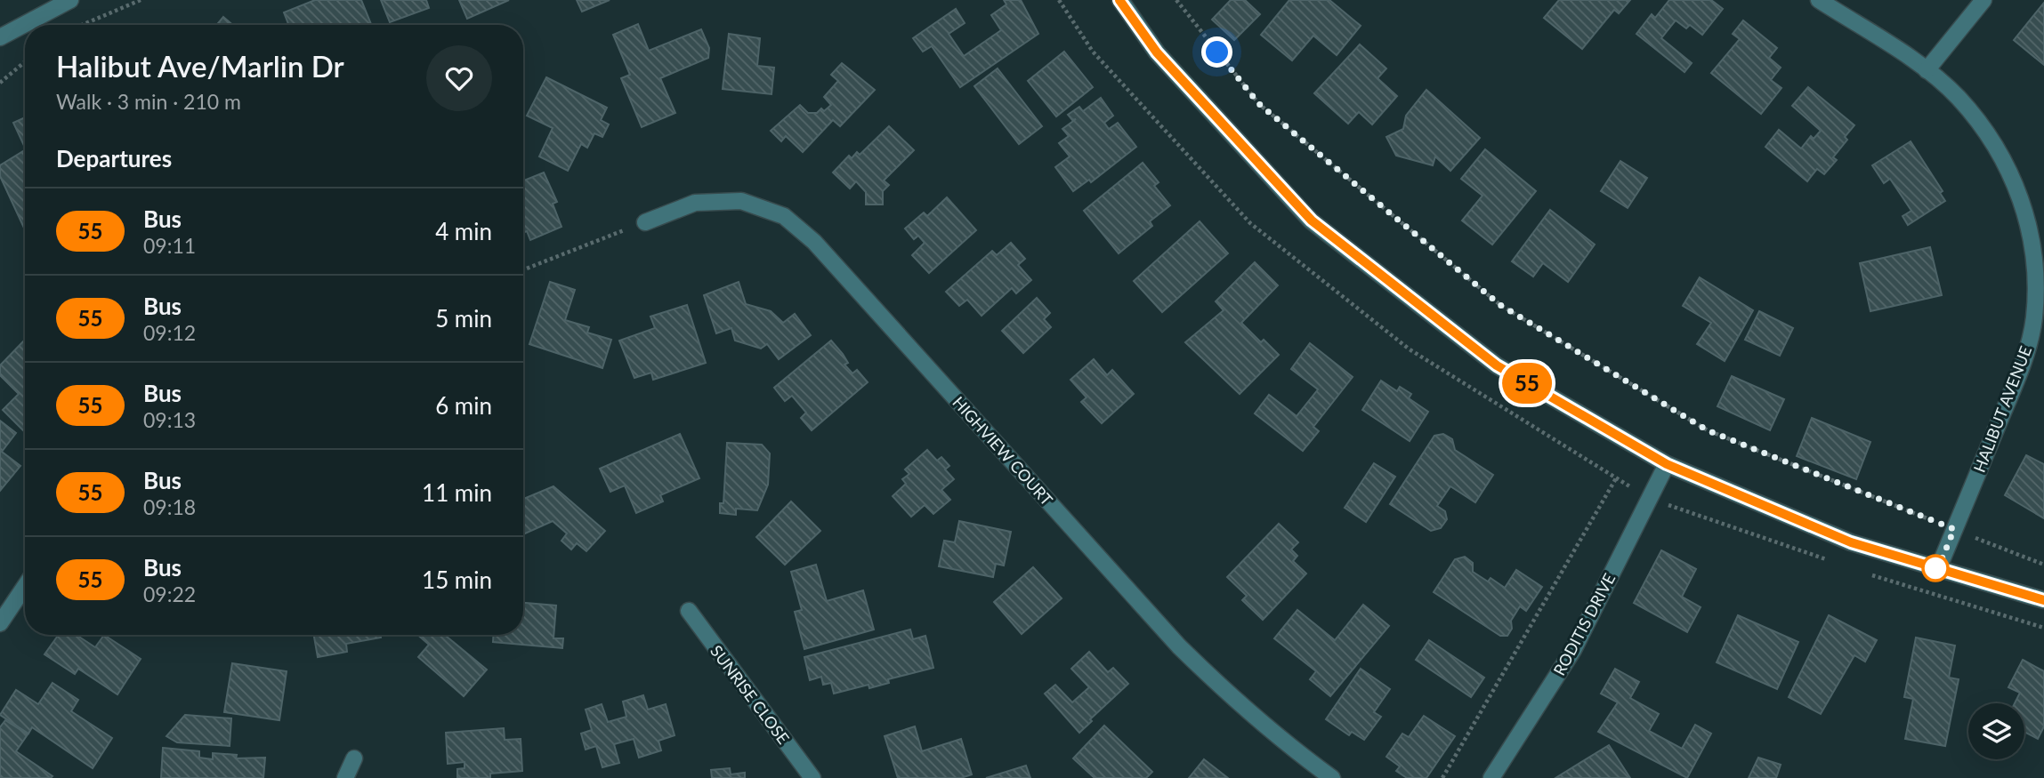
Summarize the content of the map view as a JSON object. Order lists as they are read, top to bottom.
{
  "streets": {
    "street": [
      "HALIBUT AVENUE",
      "HIGHVIEW COURT",
      "RODITIS DRIVE",
      "SUNRISE CLOSE"
    ]
  },
  "lines": ["bus line 55"],
  "page": {
    "on_map": "55",
    "heading": [
      ["Halibut Ave/Marlin Dr", "Walk · 3 min · 210 m"],
      "Departures"
    ],
    "list": [
      {
        "mark": "55",
        "name": "Bus",
        "note": "09:11",
        "value": "4 min"
      },
      {
        "mark": "55",
        "name": "Bus",
        "note": "09:12",
        "value": "5 min"
      },
      {
        "mark": "55",
        "name": "Bus",
        "note": "09:13",
        "value": "6 min"
      },
      {
        "mark": "55",
        "name": "Bus",
        "note": "09:18",
        "value": "11 min"
      },
      {
        "mark": "55",
        "name": "Bus",
        "note": "09:22",
        "value": "15 min"
      }
    ]
  }
}
